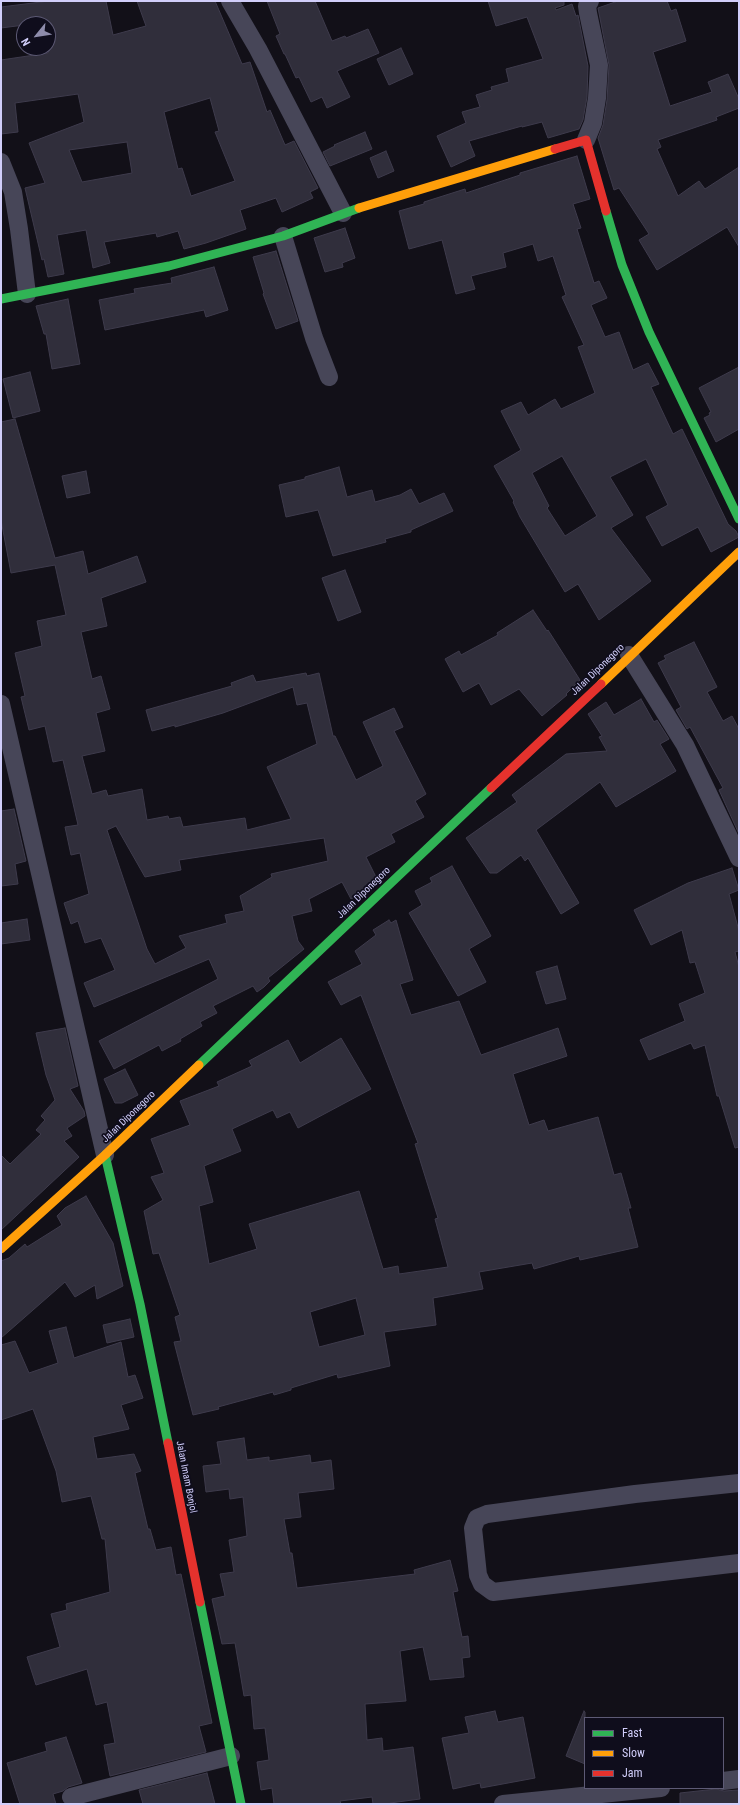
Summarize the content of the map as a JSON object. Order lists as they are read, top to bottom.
{
  "streets": {
    "main road": ["Jalan Diponegoro", "Jalan Imam Bonjol"]
  },
  "crossings": [
    ["Jalan Diponegoro", "Jalan Imam Bonjol"]
  ],
  "legend": ["Fast", "Slow", "Jam"],
  "north": "bottom left"
}
